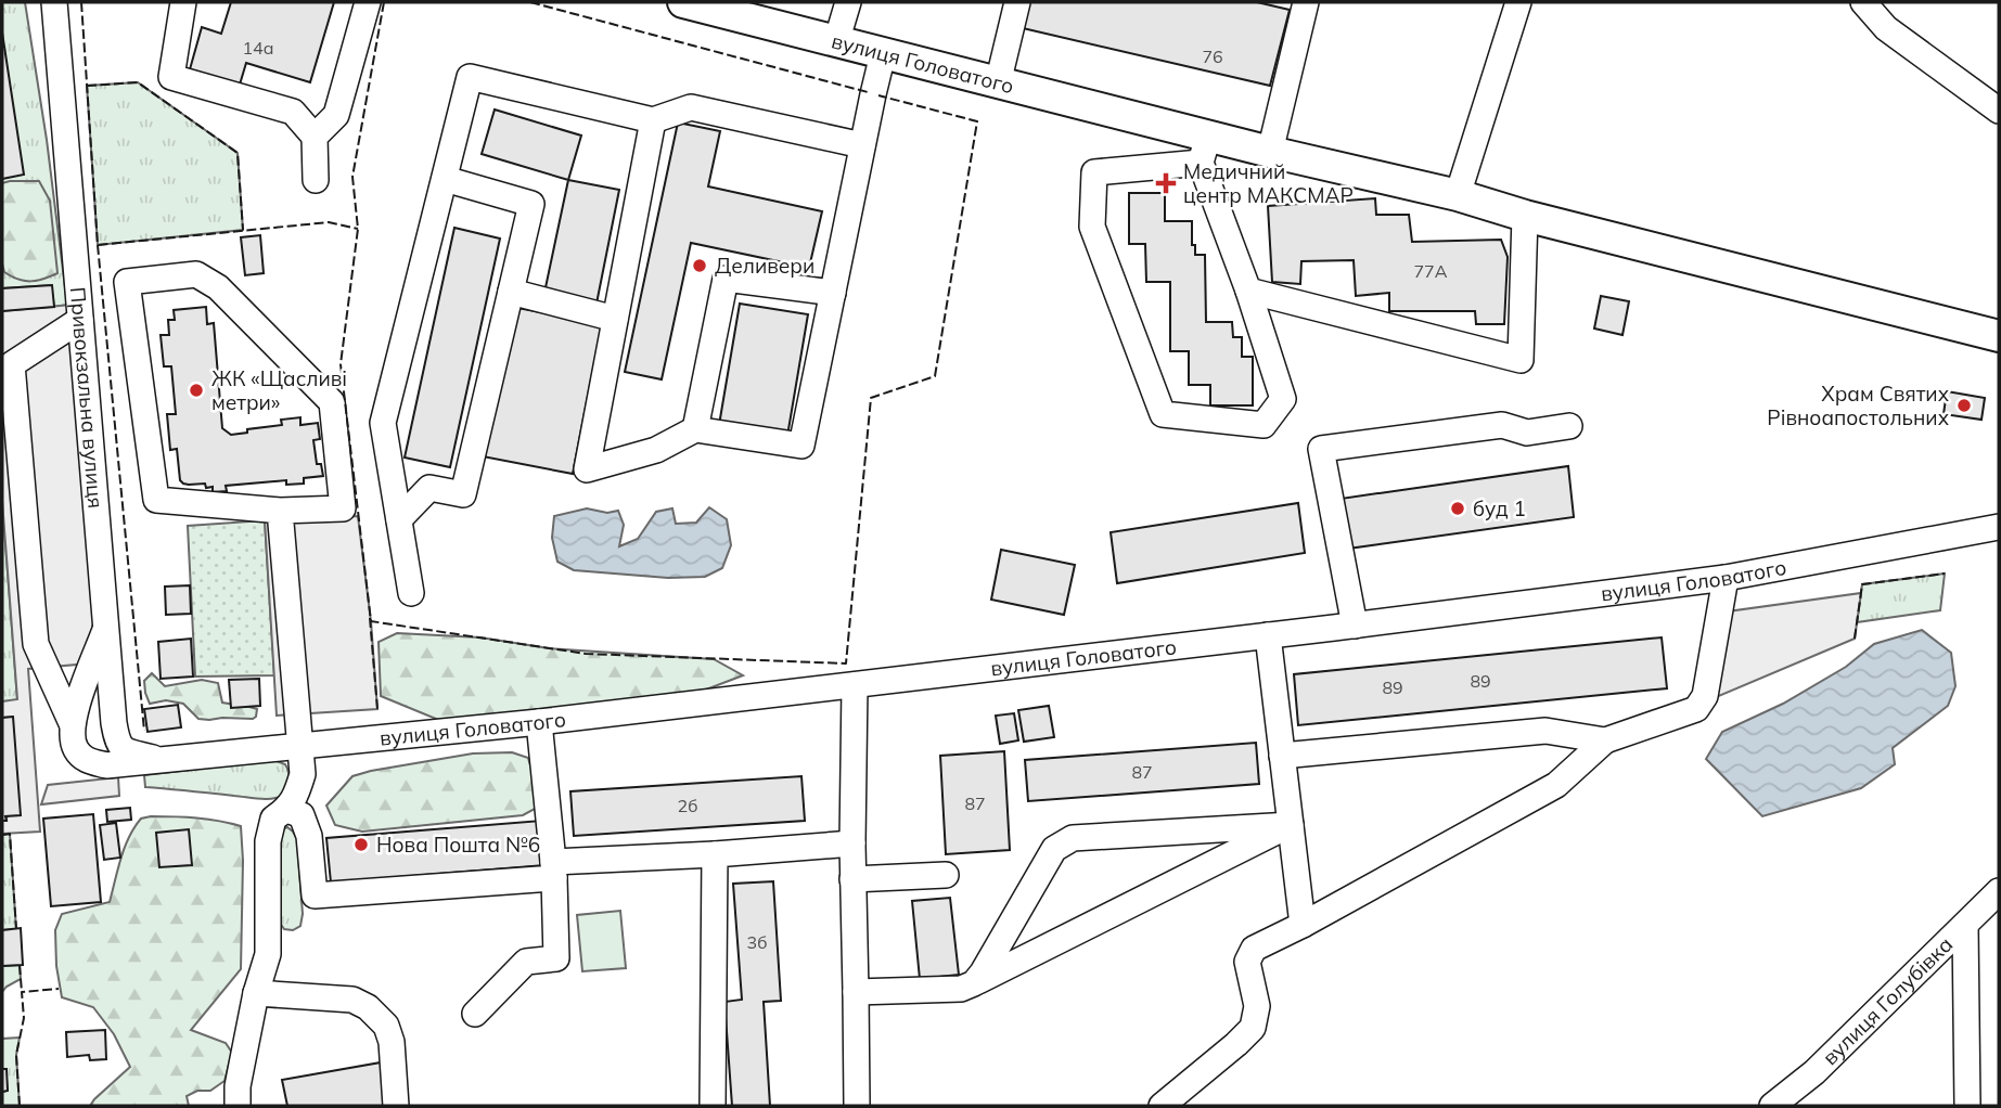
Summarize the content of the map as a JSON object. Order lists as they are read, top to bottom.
{
  "streets": {
    "main road": ["вулиця Головатого"],
    "street": ["Привокзальна вулиця", "вулиця Голубівка"]
  },
  "crossings": [
    ["вулиця Головатого", "Привокзальна вулиця"]
  ],
  "places": {
    "health": ["Медичний центр МАКСМАР"],
    "other": [
      "Деливери",
      "ЖК «Щасливі метри»",
      "Храм Святих Рівноапостольних",
      "буд 1",
      "Нова Пошта №6"
    ]
  },
  "house_numbers": [
    "14а",
    "76",
    "77А",
    "89",
    "89",
    "87",
    "87",
    "2б",
    "3б"
  ]
}
